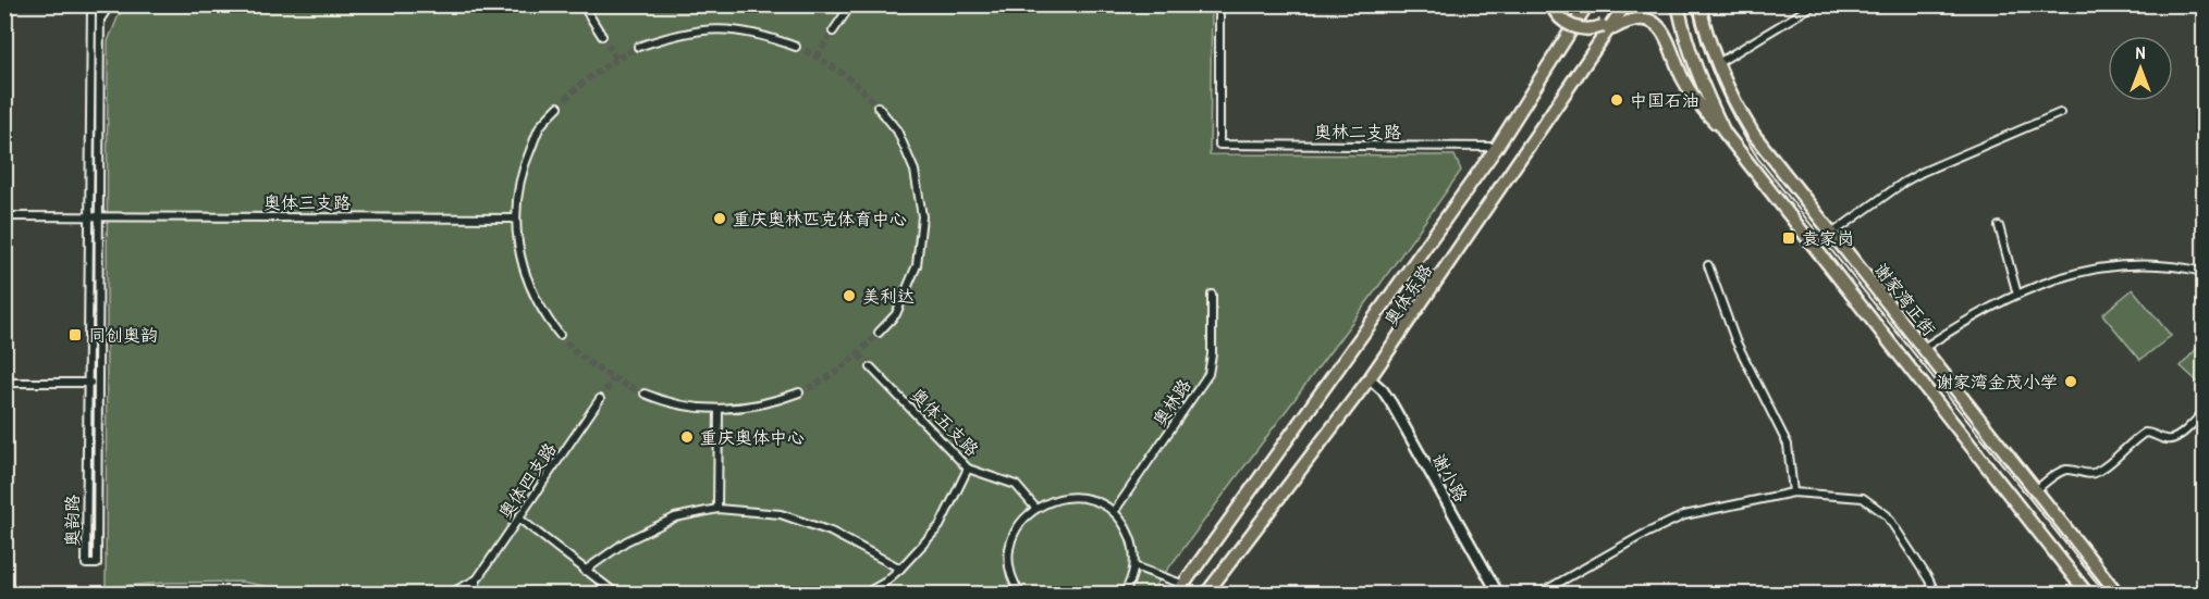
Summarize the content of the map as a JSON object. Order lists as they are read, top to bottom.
{
  "streets": {
    "main road": ["奥体东路", "谢家湾正街"],
    "street": [
      "奥林二支路",
      "奥体三支路",
      "奥林路",
      "奥体五支路",
      "谢小路",
      "奥体四支路",
      "奥韵路"
    ]
  },
  "crossings": [
    ["奥林二支路", "奥体东路"],
    ["奥体三支路", "奥韵路"],
    ["奥体东路", "谢小路"]
  ],
  "places": {
    "other": [
      "中国石油",
      "重庆奥林匹克体育中心",
      "美利达",
      "谢家湾金茂小学",
      "重庆奥体中心"
    ],
    "transit": ["袁家岗", "同创奥韵"]
  },
  "north": "top"
}
